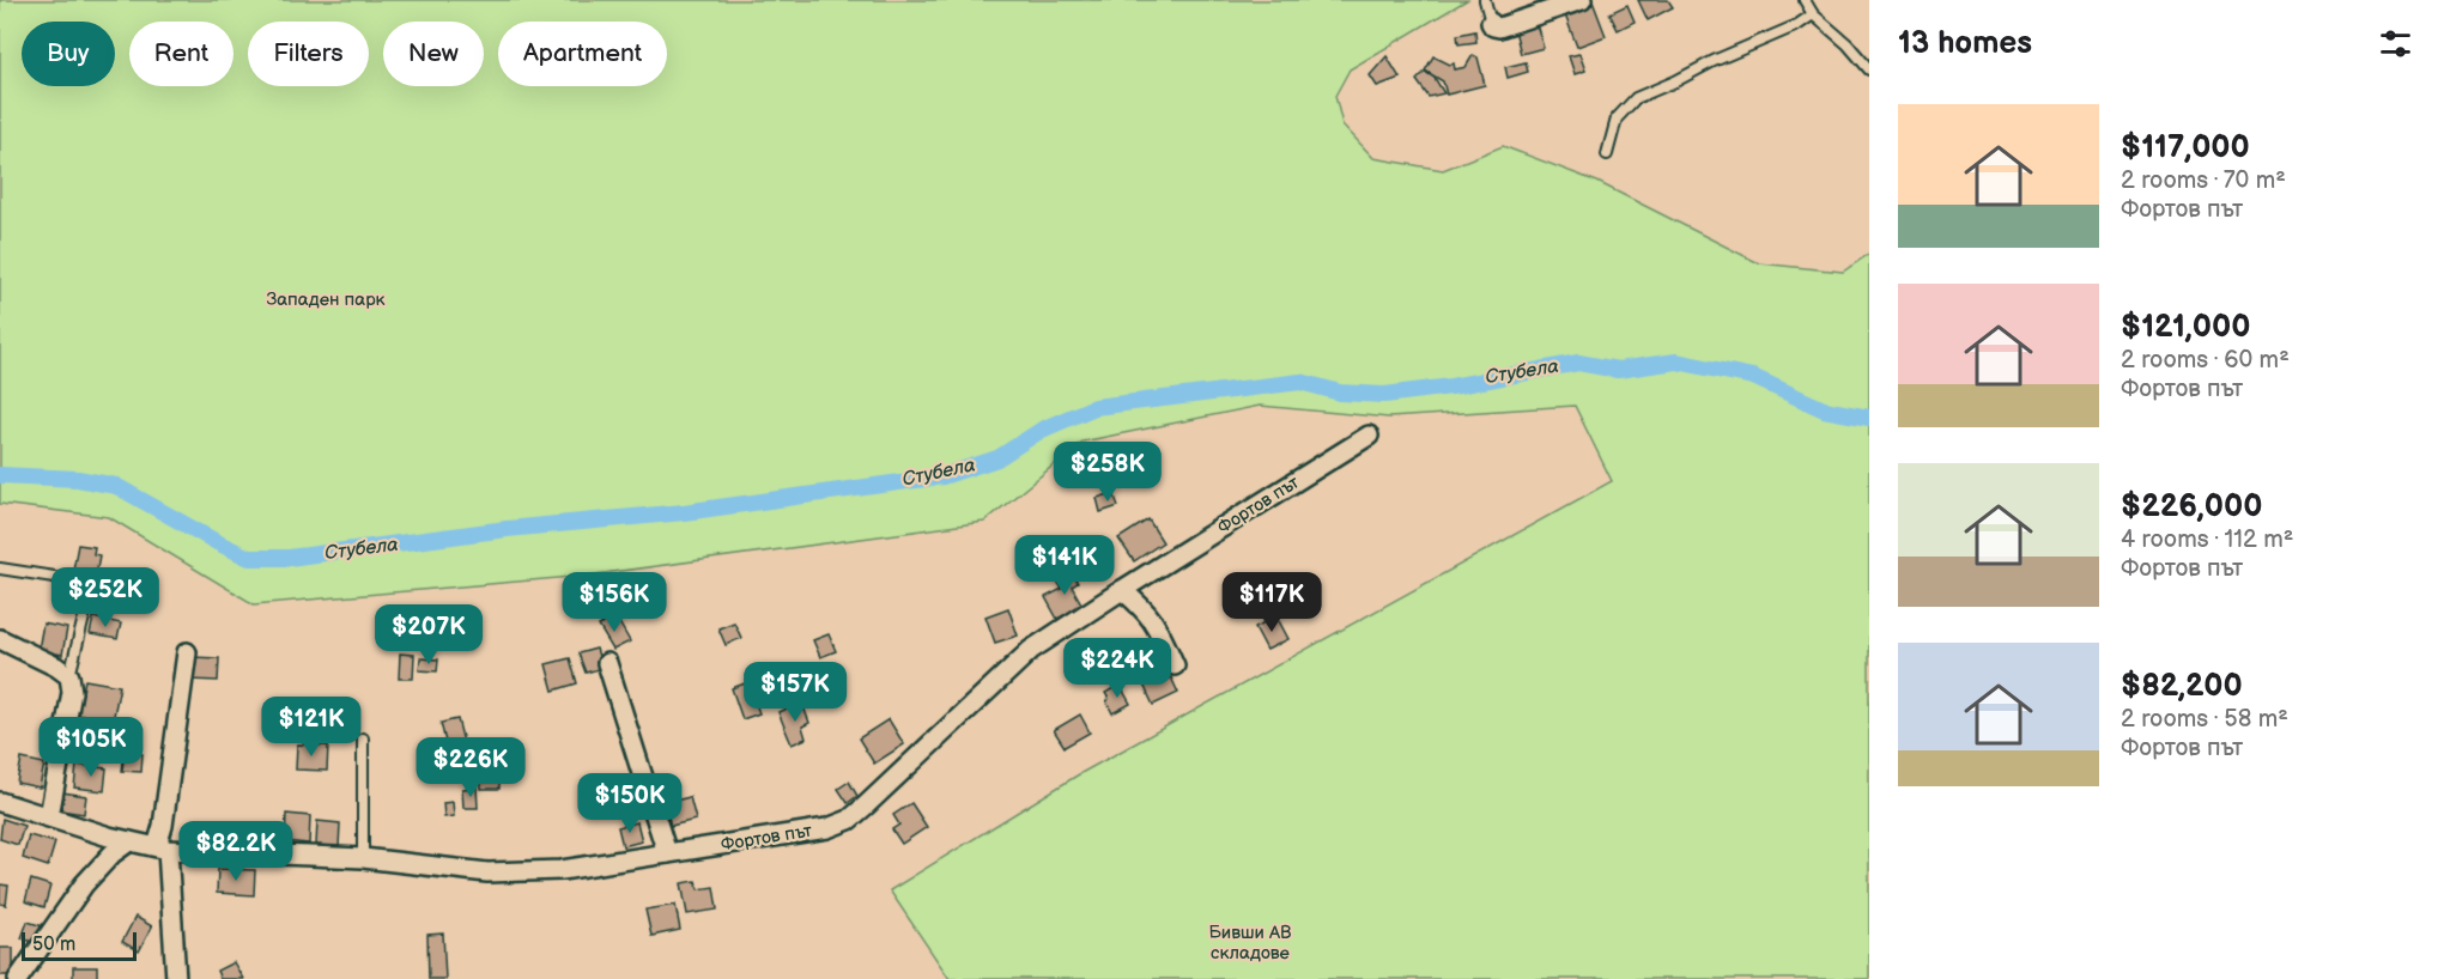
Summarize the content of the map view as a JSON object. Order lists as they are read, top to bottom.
{
  "streets": {
    "street": ["Фортов път"]
  },
  "water": ["Стубела"],
  "parks": ["Западен парк", "Бивши АВ складове"],
  "scale_bar": "50 m",
  "page": {
    "heading": "13 homes",
    "chip": [
      "Buy",
      "Rent",
      "Filters",
      "New",
      "Apartment"
    ],
    "list": [
      {
        "name": "$117,000",
        "note": "2 rooms · 70 m² · Фортов път"
      },
      {
        "name": "$121,000",
        "note": "2 rooms · 60 m² · Фортов път"
      },
      {
        "name": "$226,000",
        "note": "4 rooms · 112 m² · Фортов път"
      },
      {
        "name": "$82,200",
        "note": "2 rooms · 58 m² · Фортов път"
      }
    ],
    "price": [
      "$258K",
      "$141K",
      "$252K",
      "$156K",
      "$117K",
      "$207K",
      "$224K",
      "$157K",
      "$121K",
      "$105K",
      "$226K",
      "$150K",
      "$82.2K"
    ],
    "scale": "50 m"
  }
}
